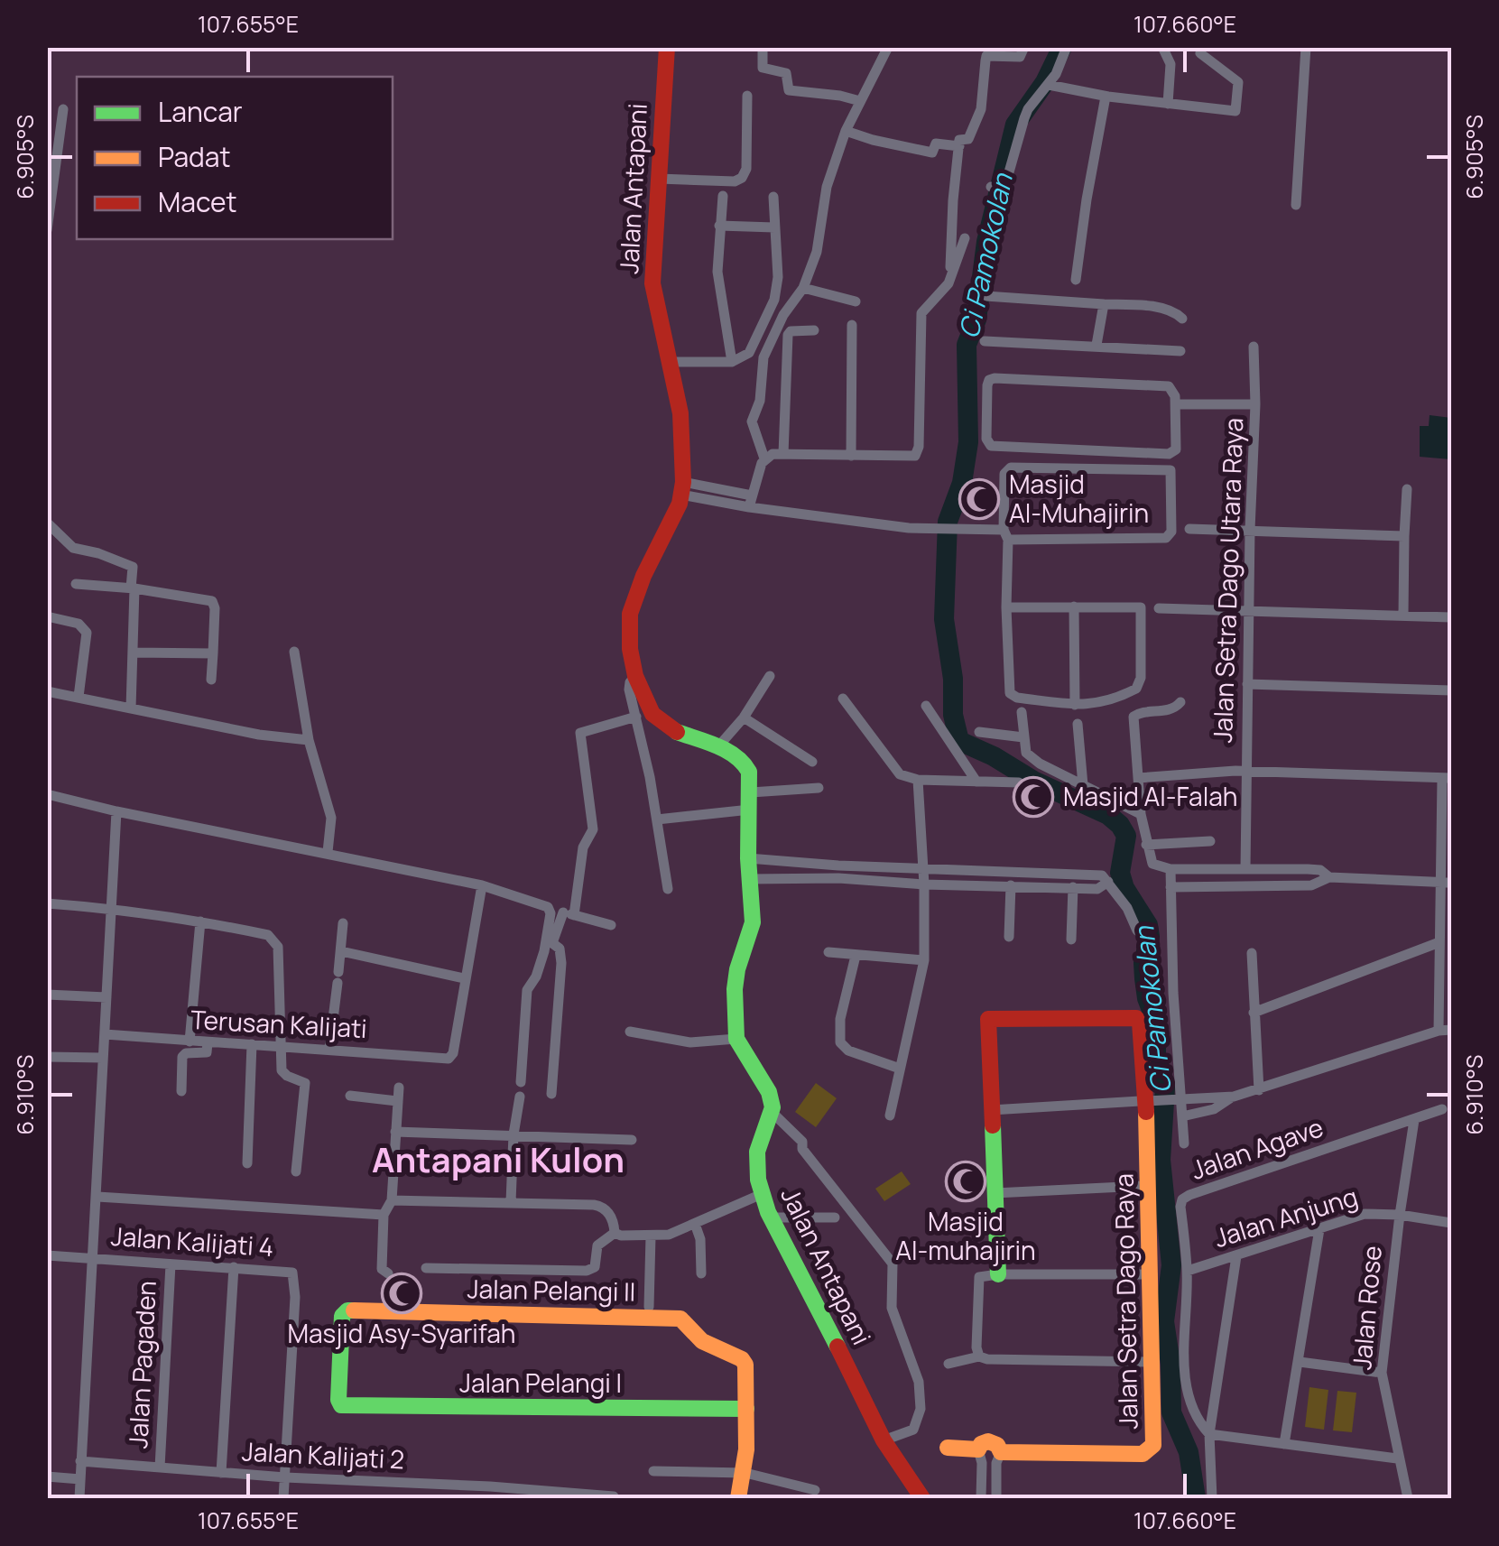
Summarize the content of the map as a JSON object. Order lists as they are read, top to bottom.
{
  "streets": {
    "street": [
      "Jalan Antapani",
      "Jalan Setra Dago Utara Raya",
      "Terusan Kalijati",
      "Jalan Agave",
      "Jalan Anjung",
      "Jalan Kalijati 4",
      "Jalan Pelangi II",
      "Jalan Setra Dago Raya",
      "Jalan Rose",
      "Jalan Pagaden",
      "Jalan Pelangi I",
      "Jalan Kalijati 2"
    ]
  },
  "crossings": [
    ["Jalan Agave", "Jalan Anjung"],
    ["Jalan Agave", "Jalan Rose"],
    ["Jalan Anjung", "Jalan Rose"],
    ["Jalan Kalijati 4", "Jalan Pagaden"],
    ["Jalan Kalijati 4", "Jalan Kalijati 2"],
    ["Jalan Pelangi II", "Jalan Pelangi I"],
    ["Jalan Pagaden", "Jalan Kalijati 2"]
  ],
  "districts": ["Antapani Kulon"],
  "water": ["Ci Pamokolan"],
  "places": {
    "mosque": [
      "Masjid Al-Muhajirin",
      "Masjid Al-Falah",
      "Masjid Al-muhajirin",
      "Masjid Asy-Syarifah"
    ]
  },
  "legend": ["Lancar", "Padat", "Macet"],
  "coordinates": [
    "107.655°E",
    "107.660°E",
    "6.905°S",
    "6.910°S"
  ]
}
